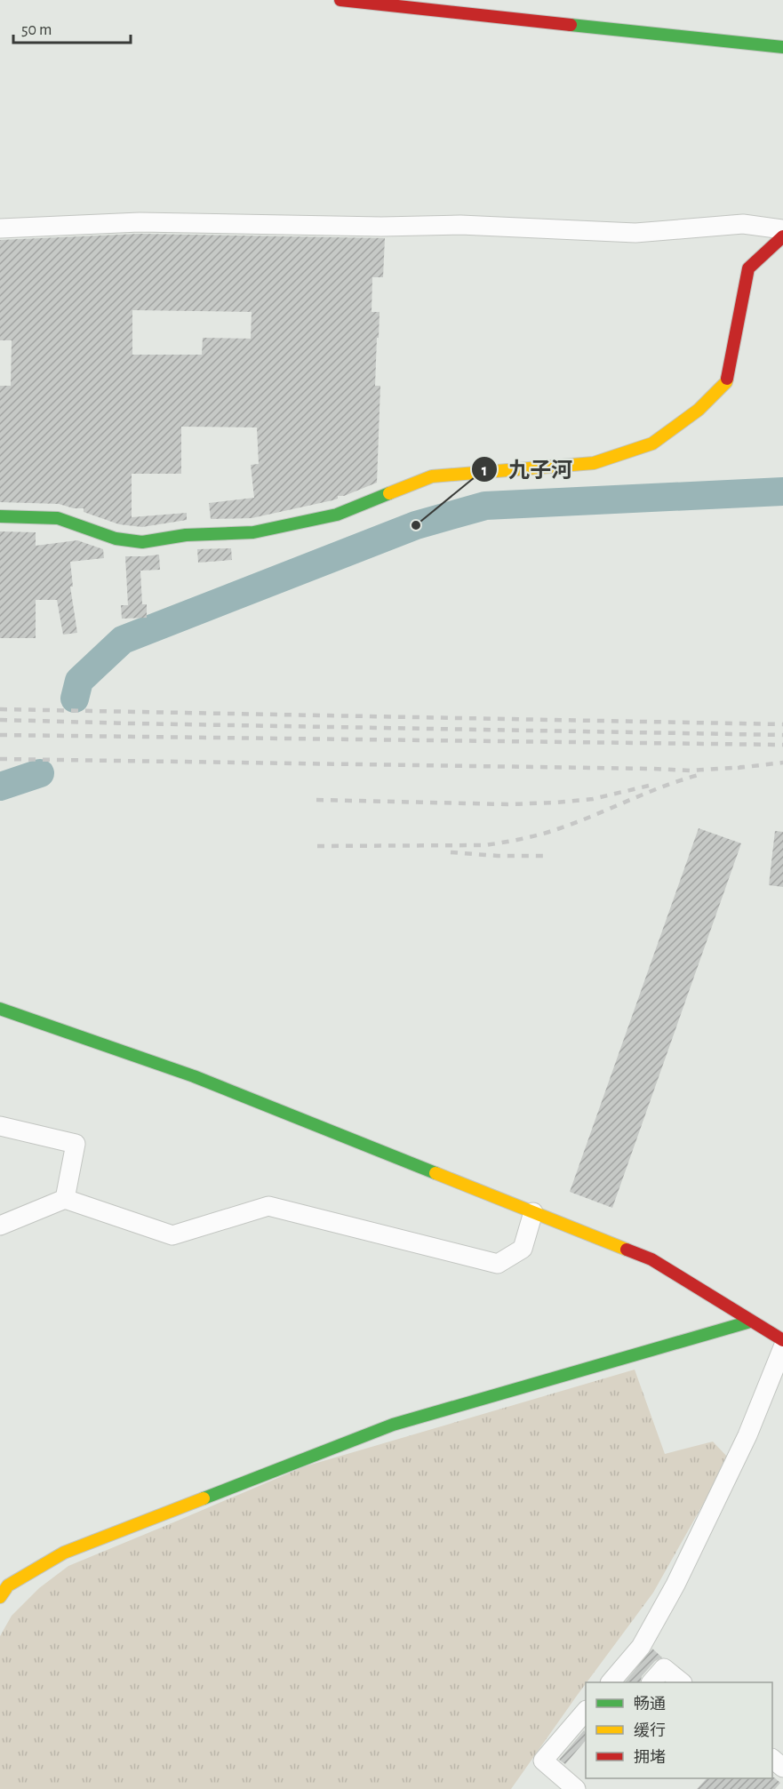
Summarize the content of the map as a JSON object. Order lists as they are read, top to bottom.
{
  "places": ["九子河"],
  "legend": ["畅通", "缓行", "拥堵"],
  "scale_bar": "50 m"
}
